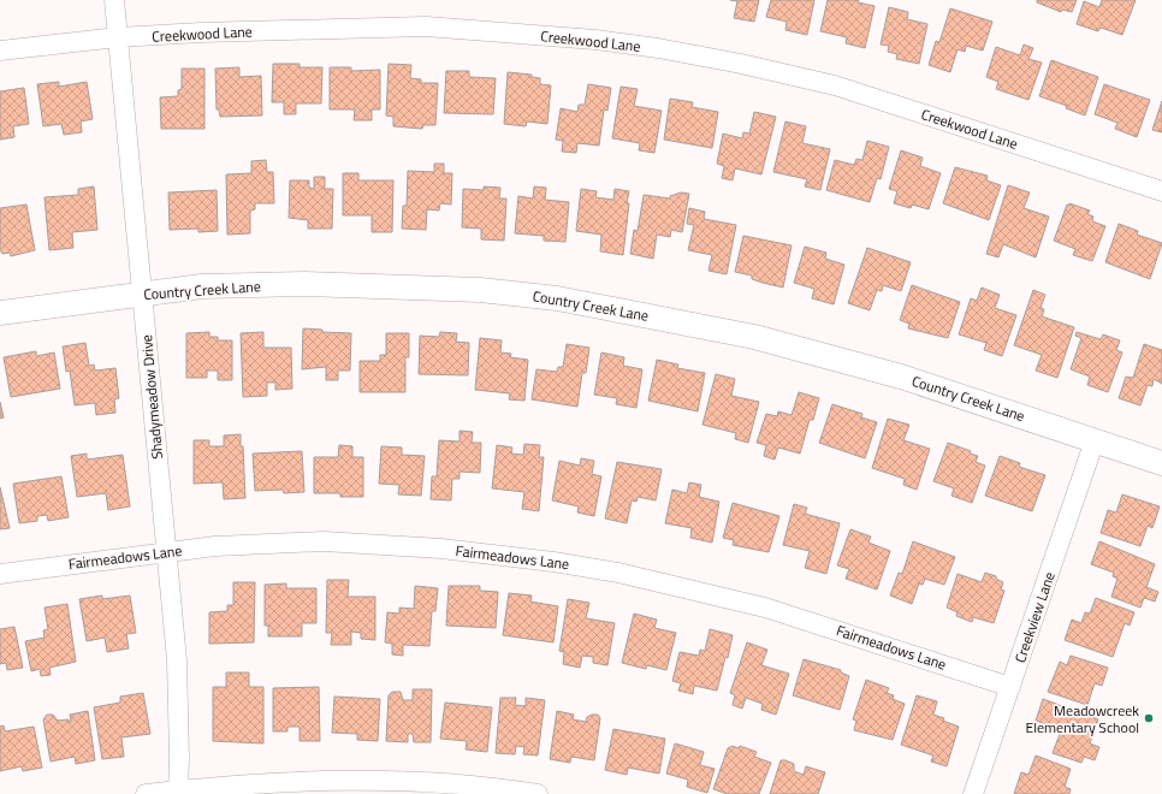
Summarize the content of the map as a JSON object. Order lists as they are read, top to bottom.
{
  "streets": {
    "street": [
      "Creekwood Lane",
      "Country Creek Lane",
      "Shadymeadow Drive",
      "Fairmeadows Lane",
      "Creekview Lane"
    ]
  },
  "crossings": [
    ["Creekwood Lane", "Shadymeadow Drive"],
    ["Country Creek Lane", "Shadymeadow Drive"],
    ["Country Creek Lane", "Creekview Lane"],
    ["Shadymeadow Drive", "Fairmeadows Lane"],
    ["Fairmeadows Lane", "Creekview Lane"]
  ],
  "places": ["Meadowcreek Elementary School"]
}
